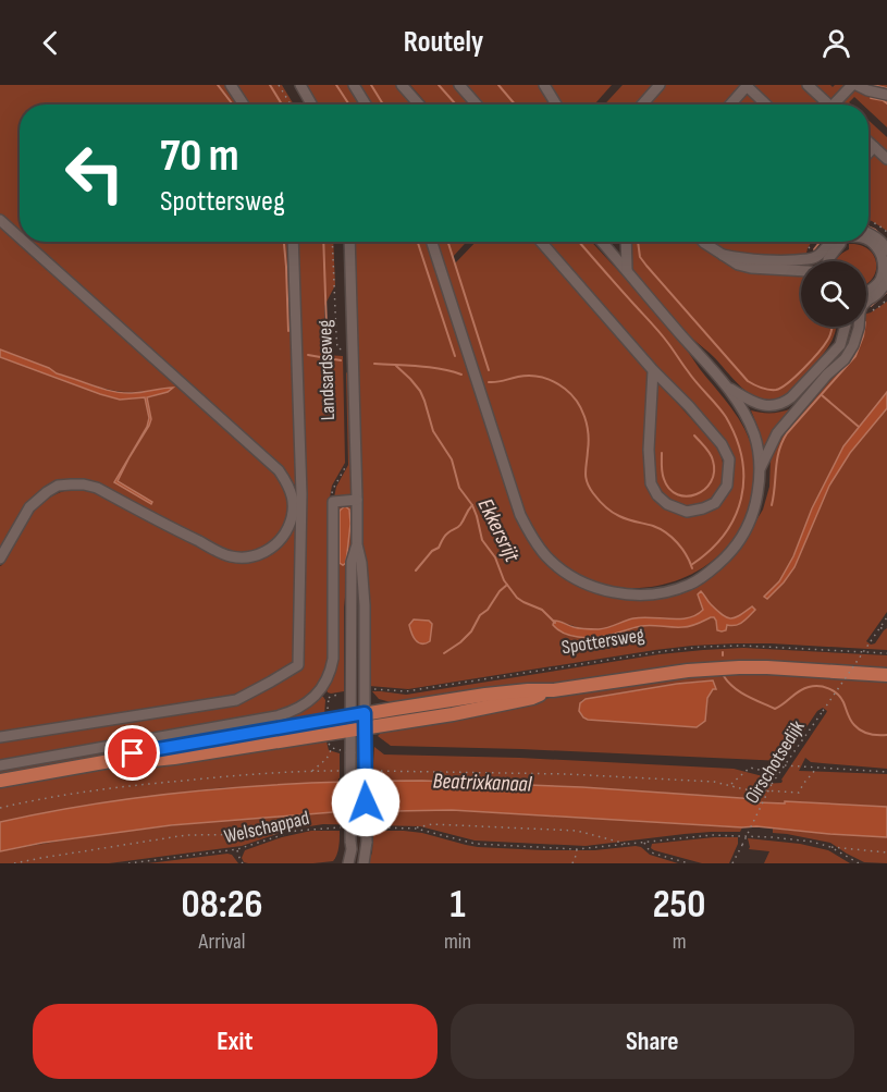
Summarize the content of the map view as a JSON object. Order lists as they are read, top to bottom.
{
  "streets": {
    "main road": ["Spottersweg"],
    "street": ["Landsardseweg"],
    "path": ["Oirschotsedijk", "Welschappad"]
  },
  "crossings": [
    ["Landsardseweg", "Spottersweg"]
  ],
  "water": ["Ekkersrijt", "Beatrixkanaal"],
  "page": {
    "header": "Routely",
    "turn": ["70 m", "Spottersweg"],
    "eta": [
      "08:26",
      "Arrival",
      "1",
      "min",
      "250",
      "m"
    ],
    "buttons": ["Exit", "Share"]
  }
}
